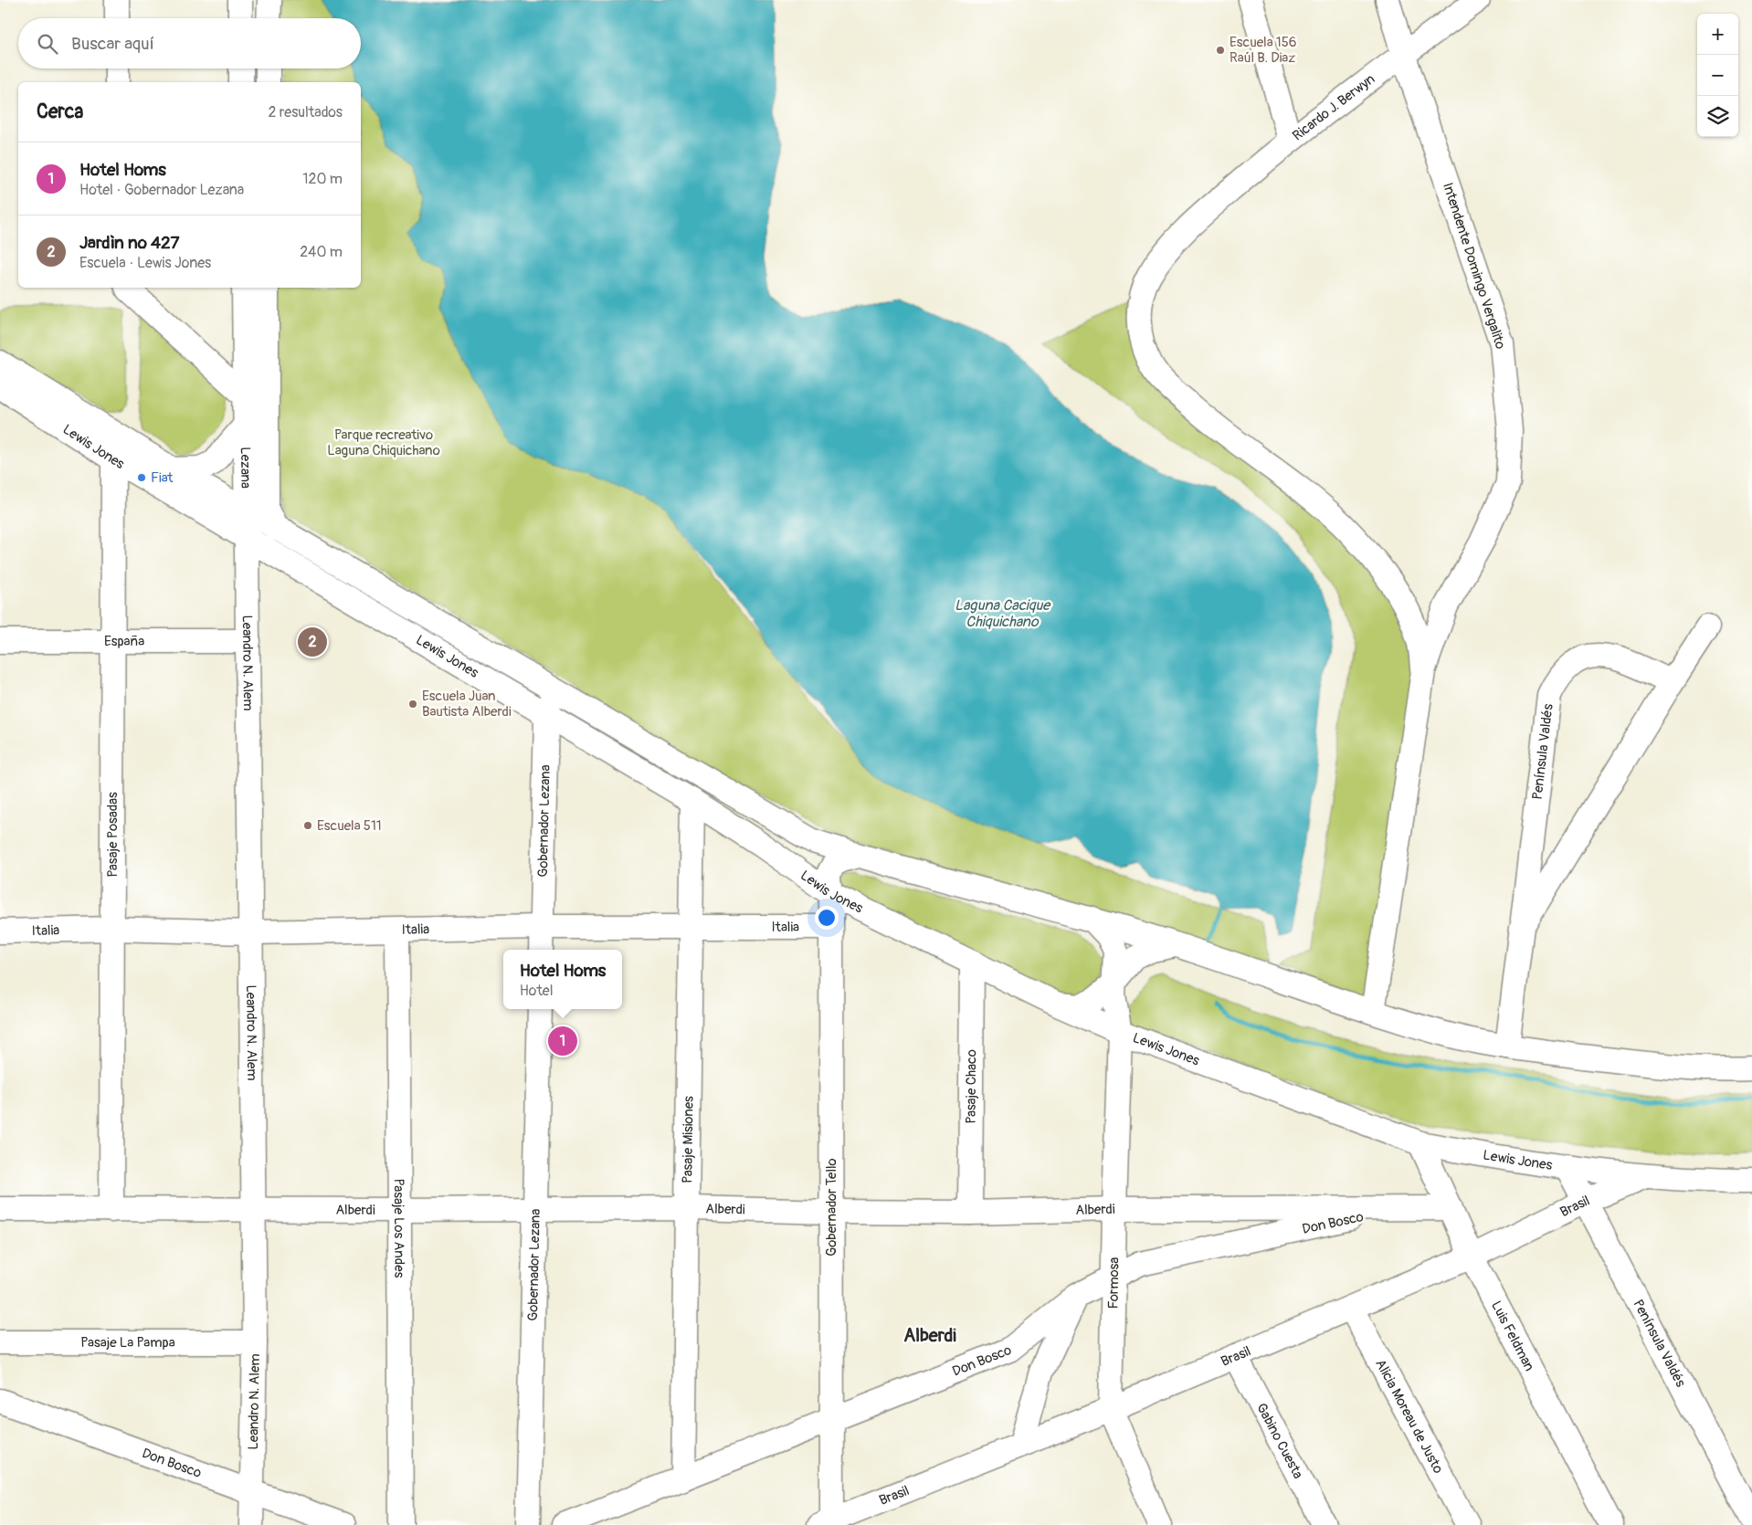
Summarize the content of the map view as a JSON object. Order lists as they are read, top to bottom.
{
  "streets": {
    "street": [
      "Ricardo J. Berwyn",
      "Intendente Domingo Vergalito",
      "Lewis Jones",
      "Lezana",
      "España",
      "Leandro N. Alem",
      "Península Valdés",
      "Gobernador Lezana",
      "Pasaje Posadas",
      "Italia",
      "Pasaje Chaco",
      "Pasaje Misiones",
      "Gobernador Tello",
      "Brasil",
      "Alberdi",
      "Don Bosco",
      "Pasaje Los Andes",
      "Formosa",
      "Luis Feldman",
      "Pasaje La Pampa",
      "Alicia Moreau de Justo",
      "Gabino Cuesta"
    ]
  },
  "crossings": [
    ["Ricardo J. Berwyn", "Intendente Domingo Vergalito"],
    ["Lewis Jones", "Lezana"],
    ["Lewis Jones", "Leandro N. Alem"],
    ["Lewis Jones", "Península Valdés"],
    ["Lewis Jones", "Gobernador Lezana"],
    ["Lewis Jones", "Pasaje Posadas"],
    ["Lewis Jones", "Pasaje Chaco"],
    ["Lewis Jones", "Pasaje Misiones"],
    ["Lewis Jones", "Gobernador Tello"],
    ["Lewis Jones", "Brasil"],
    ["Lewis Jones", "Formosa"],
    ["Lewis Jones", "Luis Feldman"],
    ["Lezana", "Leandro N. Alem"],
    ["España", "Leandro N. Alem"],
    ["España", "Pasaje Posadas"],
    ["Leandro N. Alem", "Italia"],
    ["Leandro N. Alem", "Alberdi"],
    ["Leandro N. Alem", "Don Bosco"],
    ["Leandro N. Alem", "Pasaje La Pampa"],
    ["Península Valdés", "Brasil"],
    ["Gobernador Lezana", "Italia"],
    ["Gobernador Lezana", "Alberdi"],
    ["Pasaje Posadas", "Italia"],
    ["Pasaje Posadas", "Alberdi"],
    ["Italia", "Pasaje Misiones"],
    ["Italia", "Gobernador Tello"],
    ["Italia", "Pasaje Los Andes"],
    ["Pasaje Chaco", "Alberdi"],
    ["Pasaje Misiones", "Alberdi"],
    ["Pasaje Misiones", "Don Bosco"],
    ["Gobernador Tello", "Brasil"],
    ["Gobernador Tello", "Alberdi"],
    ["Gobernador Tello", "Don Bosco"],
    ["Brasil", "Formosa"],
    ["Brasil", "Luis Feldman"],
    ["Brasil", "Alicia Moreau de Justo"],
    ["Brasil", "Gabino Cuesta"],
    ["Alberdi", "Don Bosco"],
    ["Alberdi", "Pasaje Los Andes"],
    ["Alberdi", "Formosa"],
    ["Alberdi", "Luis Feldman"],
    ["Don Bosco", "Formosa"]
  ],
  "districts": ["Alberdi"],
  "water": ["Laguna Cacique Chiquichano"],
  "parks": ["Parque recreativo Laguna Chiquichano"],
  "places": [
    "Escuela 156 Raúl B. Diaz",
    "Fiat",
    "Escuela Juan Bautista Alberdi",
    "Escuela 511"
  ],
  "page": {
    "map_buttons": ["+", "−"],
    "search": "Buscar aquí",
    "heading": ["Cerca", "2 resultados"],
    "list": [
      {
        "mark": "1",
        "name": "Hotel Homs",
        "note": "Hotel · Gobernador Lezana",
        "value": "120 m"
      },
      {
        "mark": "2",
        "name": "Jardìn nº 427",
        "note": "Escuela · Lewis Jones",
        "value": "240 m"
      }
    ],
    "pins": ["2", "1"],
    "popup": ["Hotel Homs", "Hotel"]
  }
}
